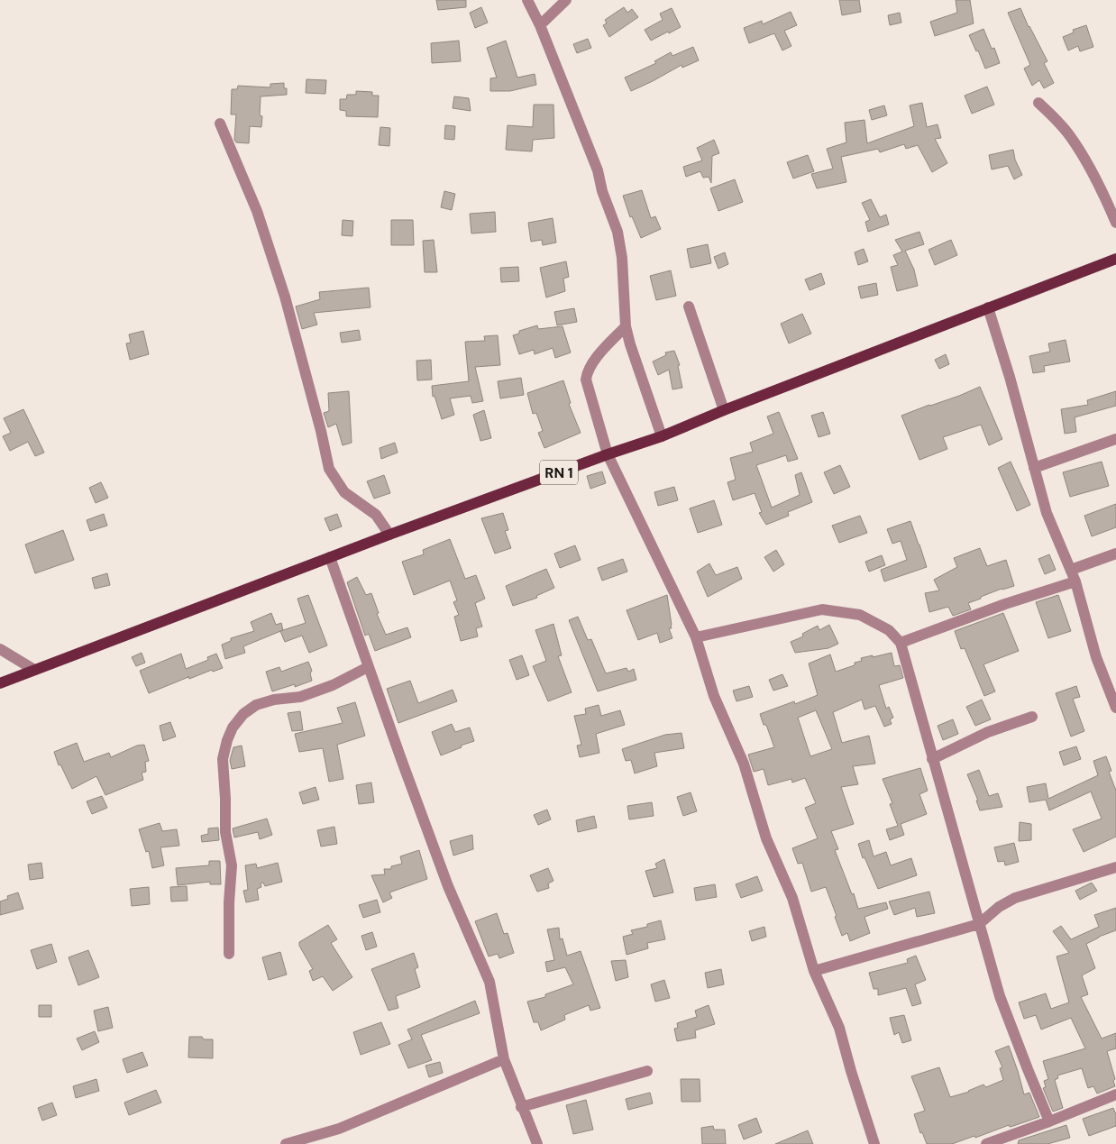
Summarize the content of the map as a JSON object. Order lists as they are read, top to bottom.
{
  "streets": {
    "main road": ["RN 1"]
  }
}
